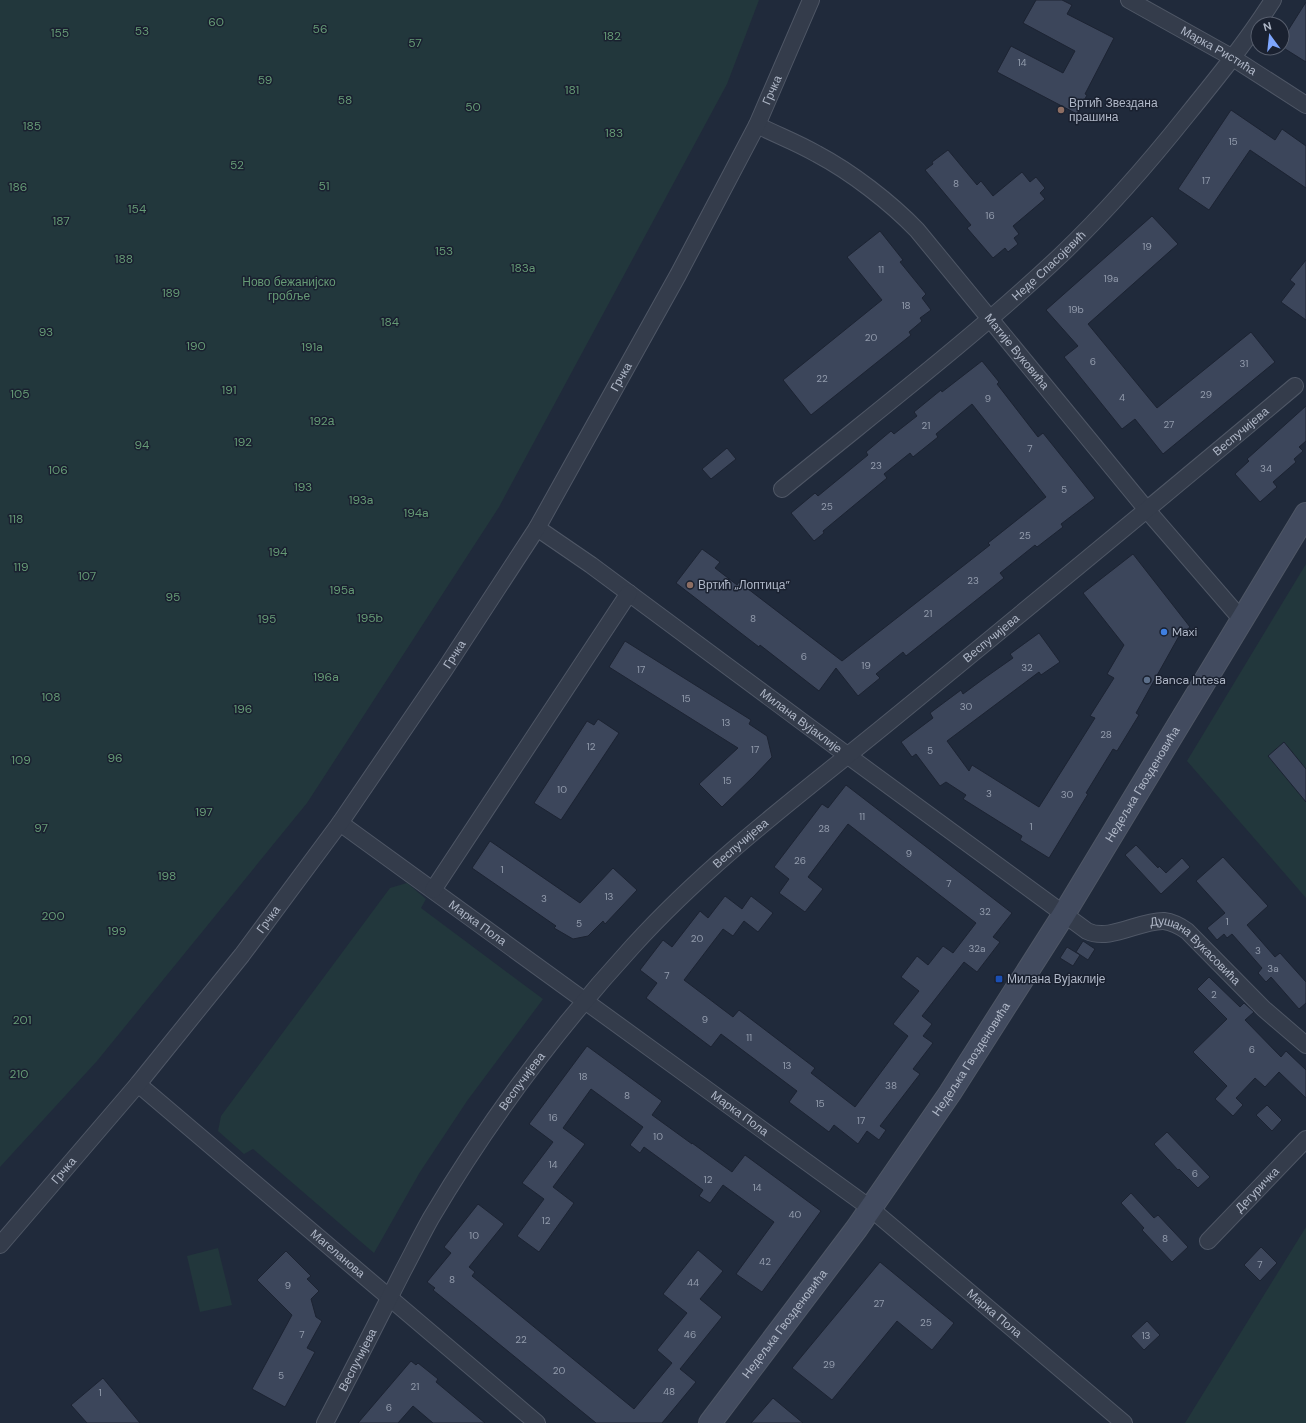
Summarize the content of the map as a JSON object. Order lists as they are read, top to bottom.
{
  "streets": {
    "main road": ["Недељка Гвозденовића"],
    "street": [
      "Марка Ристића",
      "Грчка",
      "Неде Спасојевић",
      "Матије Вуковића",
      "Веспучијева",
      "Милана Вујаклије",
      "Марка Пола",
      "Душана Вукасовића",
      "Дегуричка",
      "Магеланова"
    ]
  },
  "crossings": [
    ["Марка Ристића", "Неде Спасојевић"],
    ["Грчка", "Матије Вуковића"],
    ["Грчка", "Милана Вујаклије"],
    ["Грчка", "Марка Пола"],
    ["Грчка", "Магеланова"],
    ["Неде Спасојевић", "Матије Вуковића"],
    ["Матије Вуковића", "Веспучијева"],
    ["Матије Вуковића", "Недељка Гвозденовића"],
    ["Веспучијева", "Милана Вујаклије"],
    ["Веспучијева", "Марка Пола"],
    ["Веспучијева", "Магеланова"],
    ["Милана Вујаклије", "Недељка Гвозденовића"],
    ["Милана Вујаклије", "Душана Вукасовића"],
    ["Недељка Гвозденовића", "Марка Пола"],
    ["Недељка Гвозденовића", "Душана Вукасовића"]
  ],
  "parks": [
    "60",
    "56",
    "53",
    "155",
    "182",
    "57",
    "59",
    "181",
    "58",
    "50",
    "185",
    "183",
    "52",
    "51",
    "186",
    "154",
    "187",
    "153",
    "188",
    "183a",
    "Ново бежанијско гробље",
    "189",
    "184",
    "93",
    "190",
    "191a",
    "191",
    "105",
    "192а",
    "192",
    "94",
    "106",
    "193",
    "193a",
    "194a",
    "118",
    "194",
    "119",
    "107",
    "195a",
    "95",
    "195b",
    "195",
    "196a",
    "108",
    "196",
    "96",
    "109",
    "197",
    "97",
    "198",
    "200",
    "199",
    "201",
    "210"
  ],
  "places": {
    "other": [
      "Вртић Звездана прашина",
      "Вртић „Лоптица”",
      "Maxi",
      "Banca Intesa"
    ],
    "transit": ["Милана Вујаклије"]
  },
  "house_numbers": [
    "14",
    "15",
    "17",
    "8",
    "16",
    "19",
    "11",
    "19a",
    "18",
    "19b",
    "20",
    "6",
    "31",
    "22",
    "29",
    "4",
    "9",
    "27",
    "21",
    "7",
    "23",
    "34",
    "5",
    "25",
    "25",
    "23",
    "21",
    "8",
    "6",
    "19",
    "32",
    "17",
    "15",
    "30",
    "13",
    "28",
    "12",
    "17",
    "5",
    "15",
    "10",
    "3",
    "30",
    "11",
    "1",
    "28",
    "9",
    "26",
    "1",
    "7",
    "13",
    "3",
    "32",
    "1",
    "5",
    "20",
    "32a",
    "3",
    "3a",
    "7",
    "2",
    "9",
    "11",
    "6",
    "13",
    "18",
    "38",
    "8",
    "15",
    "16",
    "17",
    "10",
    "14",
    "6",
    "12",
    "14",
    "40",
    "12",
    "10",
    "8",
    "42",
    "7",
    "8",
    "44",
    "9",
    "27",
    "25",
    "7",
    "46",
    "13",
    "22",
    "29",
    "20",
    "5",
    "21",
    "48",
    "1",
    "6"
  ],
  "north": "top"
}
